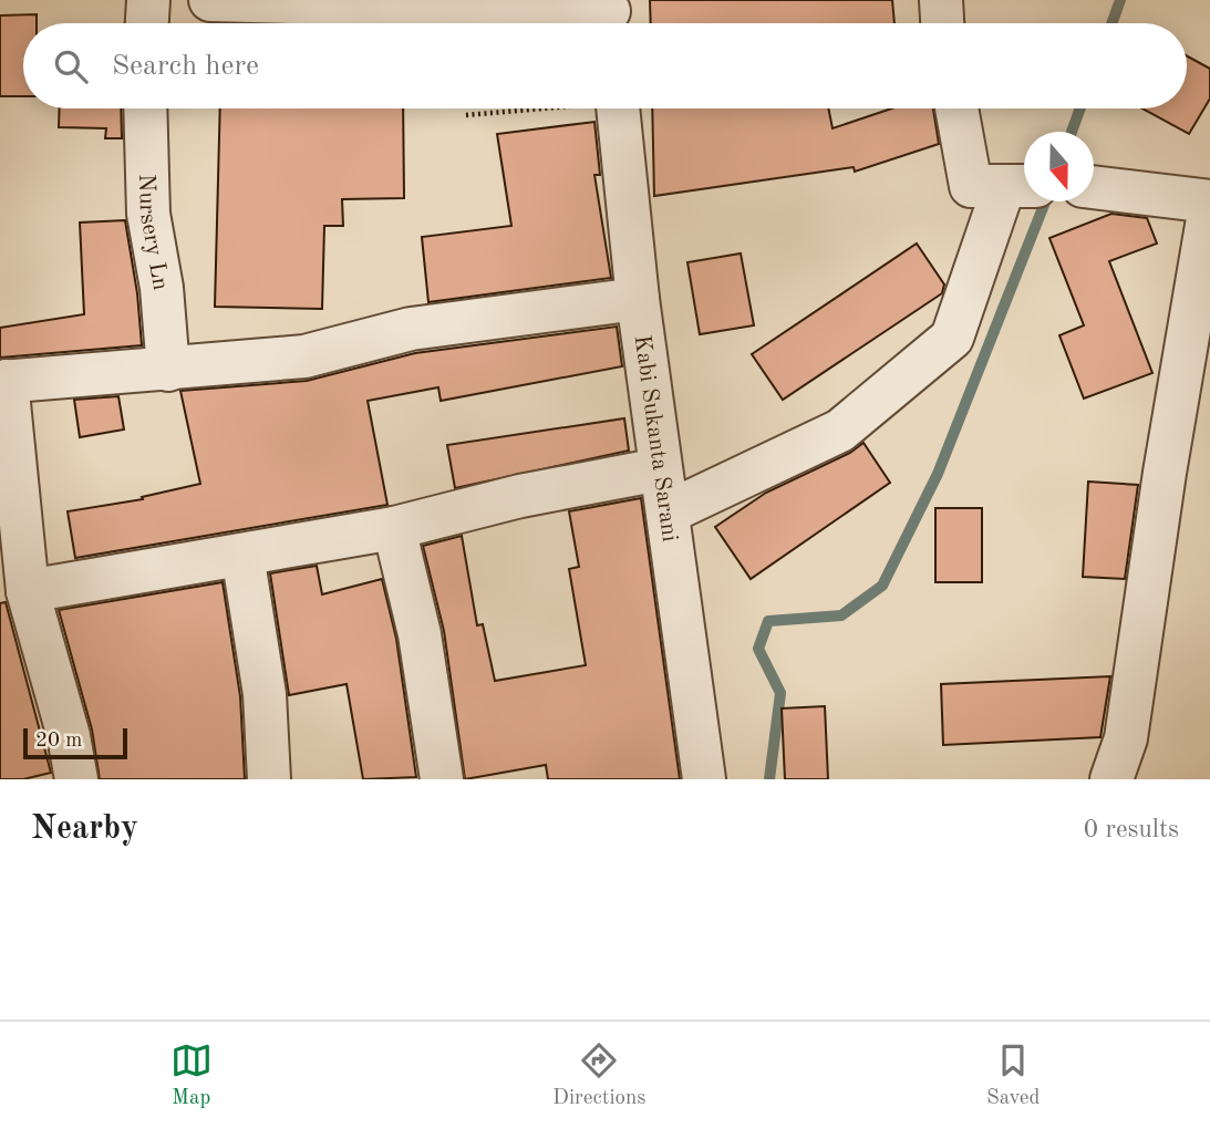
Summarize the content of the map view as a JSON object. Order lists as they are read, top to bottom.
{
  "streets": {
    "street": ["Nursery Ln", "Kabi Sukanta Sarani"]
  },
  "scale_bar": "20 m",
  "north": "bottom",
  "page": {
    "search": "Search here",
    "scale": "20 m",
    "heading": ["Nearby", "0 results"],
    "nav": ["Map", "Directions", "Saved"]
  }
}
